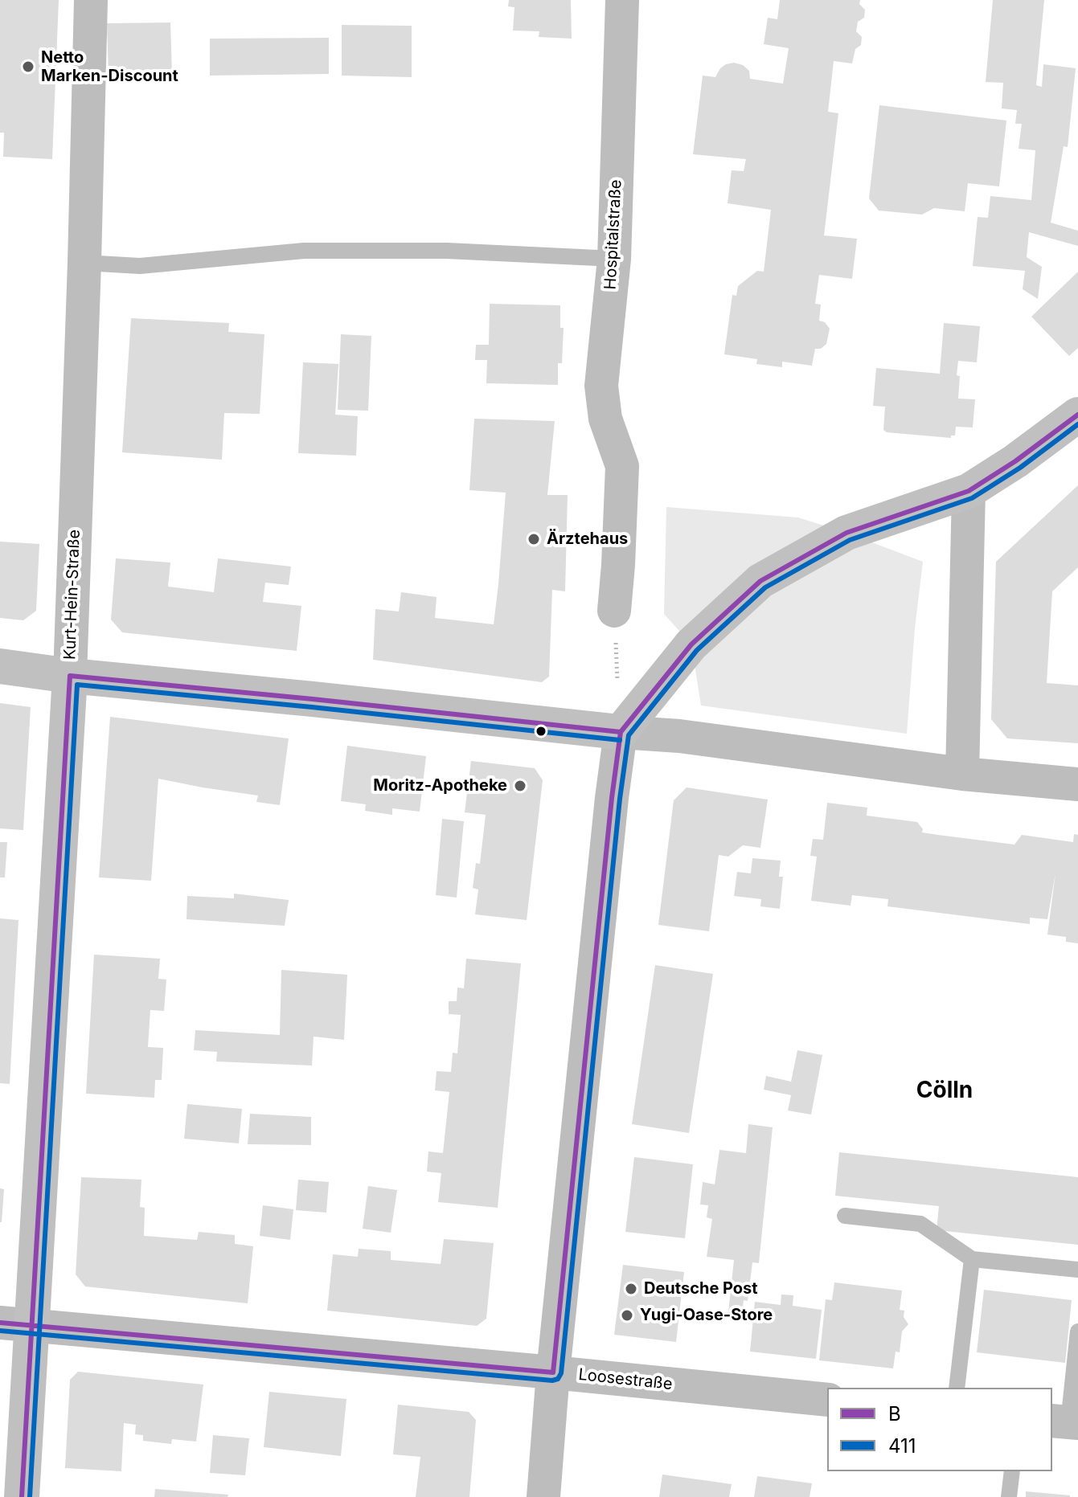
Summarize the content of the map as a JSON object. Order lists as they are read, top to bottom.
{
  "streets": {
    "street": ["Hospitalstraße", "Kurt-Hein-Straße", "Loosestraße"]
  },
  "crossings": [
    ["Kurt-Hein-Straße", "Loosestraße"]
  ],
  "districts": ["Cölln"],
  "places": [
    "Netto Marken-Discount",
    "Ärztehaus",
    "Moritz-Apotheke",
    "Deutsche Post",
    "Yugi-Oase-Store"
  ],
  "lines": ["transit line B", "transit line 411"],
  "legend": ["B", "411"]
}
